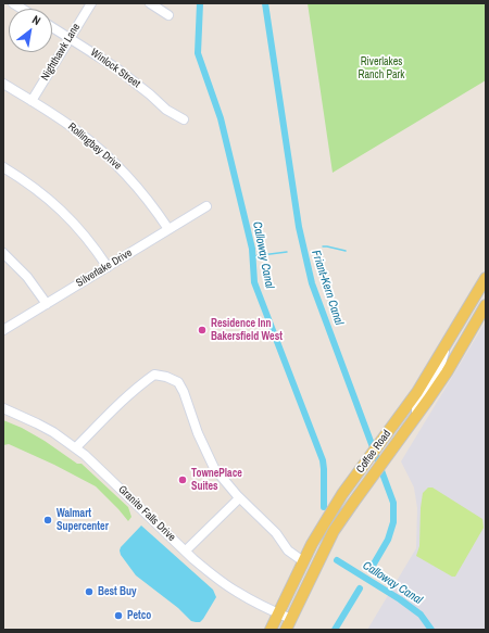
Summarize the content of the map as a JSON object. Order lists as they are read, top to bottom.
{
  "streets": {
    "main road": ["Coffee Road"],
    "street": [
      "Nighthawk Lane",
      "Winlock Street",
      "Rollingbay Drive",
      "Silverlake Drive",
      "Granite Falls Drive"
    ]
  },
  "crossings": [
    ["Nighthawk Lane", "Winlock Street"],
    ["Nighthawk Lane", "Rollingbay Drive"],
    ["Rollingbay Drive", "Silverlake Drive"],
    ["Coffee Road", "Granite Falls Drive"]
  ],
  "water": ["Calloway Canal", "Friant-Kern Canal"],
  "parks": ["Riverlakes Ranch Park"],
  "places": [
    "Residence Inn Bakersfield West",
    "TownePlace Suites",
    "Walmart Supercenter",
    "Best Buy",
    "Petco"
  ],
  "north": "top right"
}
